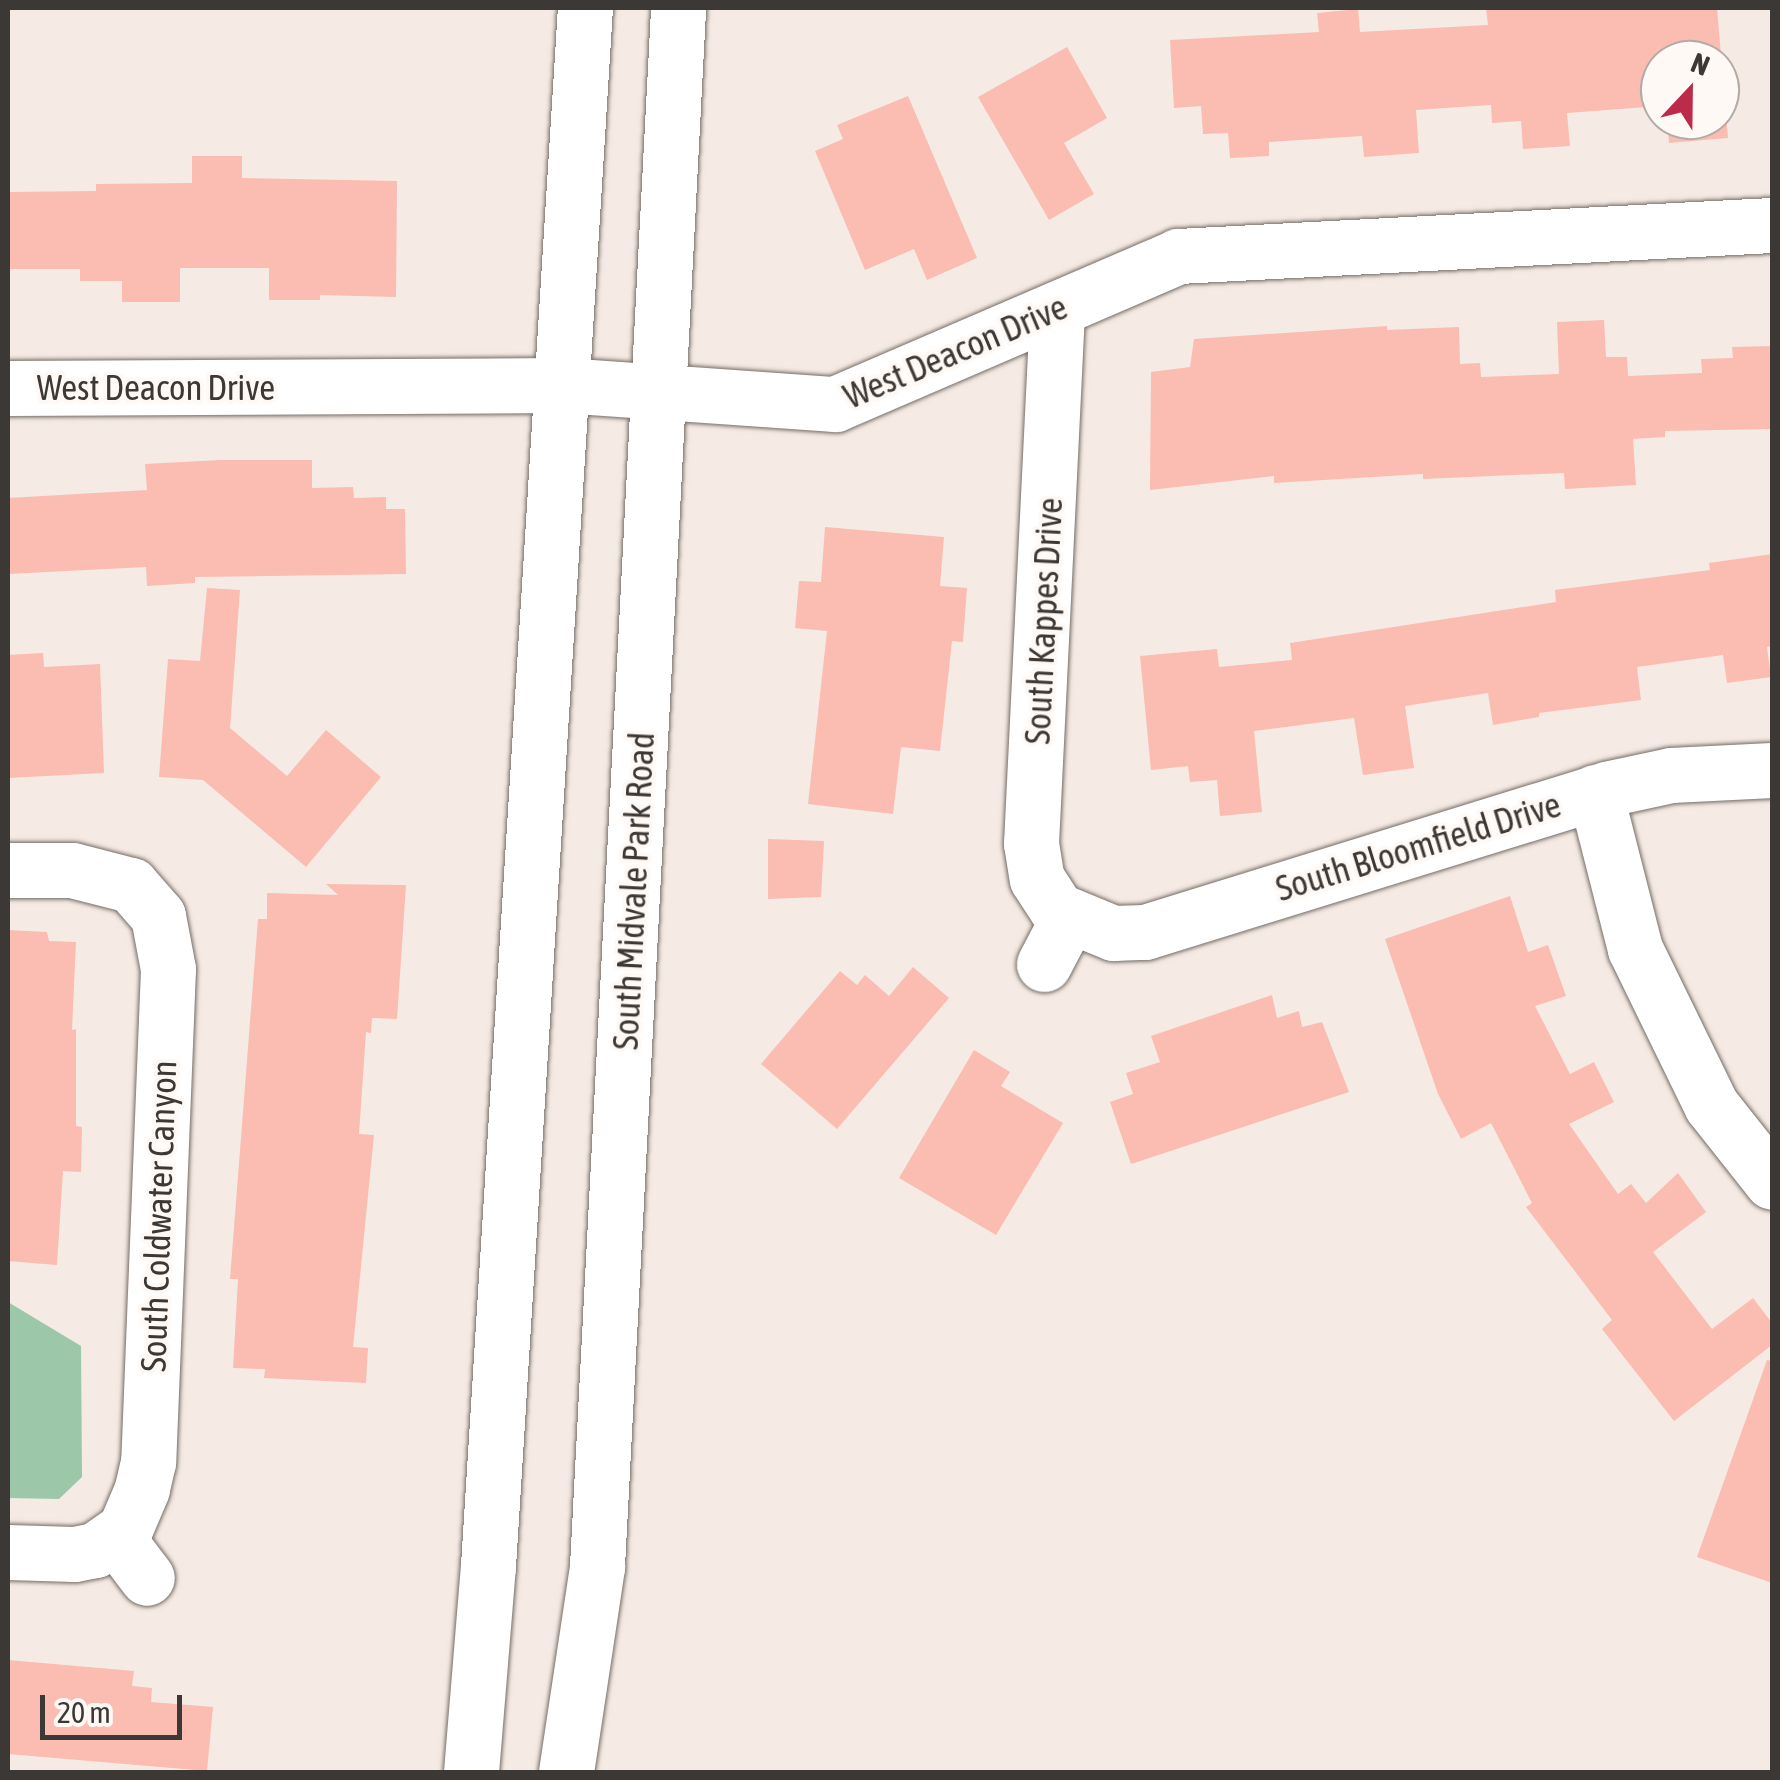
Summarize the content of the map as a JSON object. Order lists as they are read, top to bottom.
{
  "streets": {
    "street": [
      "West Deacon Drive",
      "South Kappes Drive",
      "South Bloomfield Drive",
      "South Midvale Park Road",
      "South Coldwater Canyon"
    ]
  },
  "crossings": [
    ["West Deacon Drive", "South Kappes Drive"],
    ["West Deacon Drive", "South Midvale Park Road"],
    ["South Kappes Drive", "South Bloomfield Drive"]
  ],
  "scale_bar": "20 m",
  "north": "top"
}
